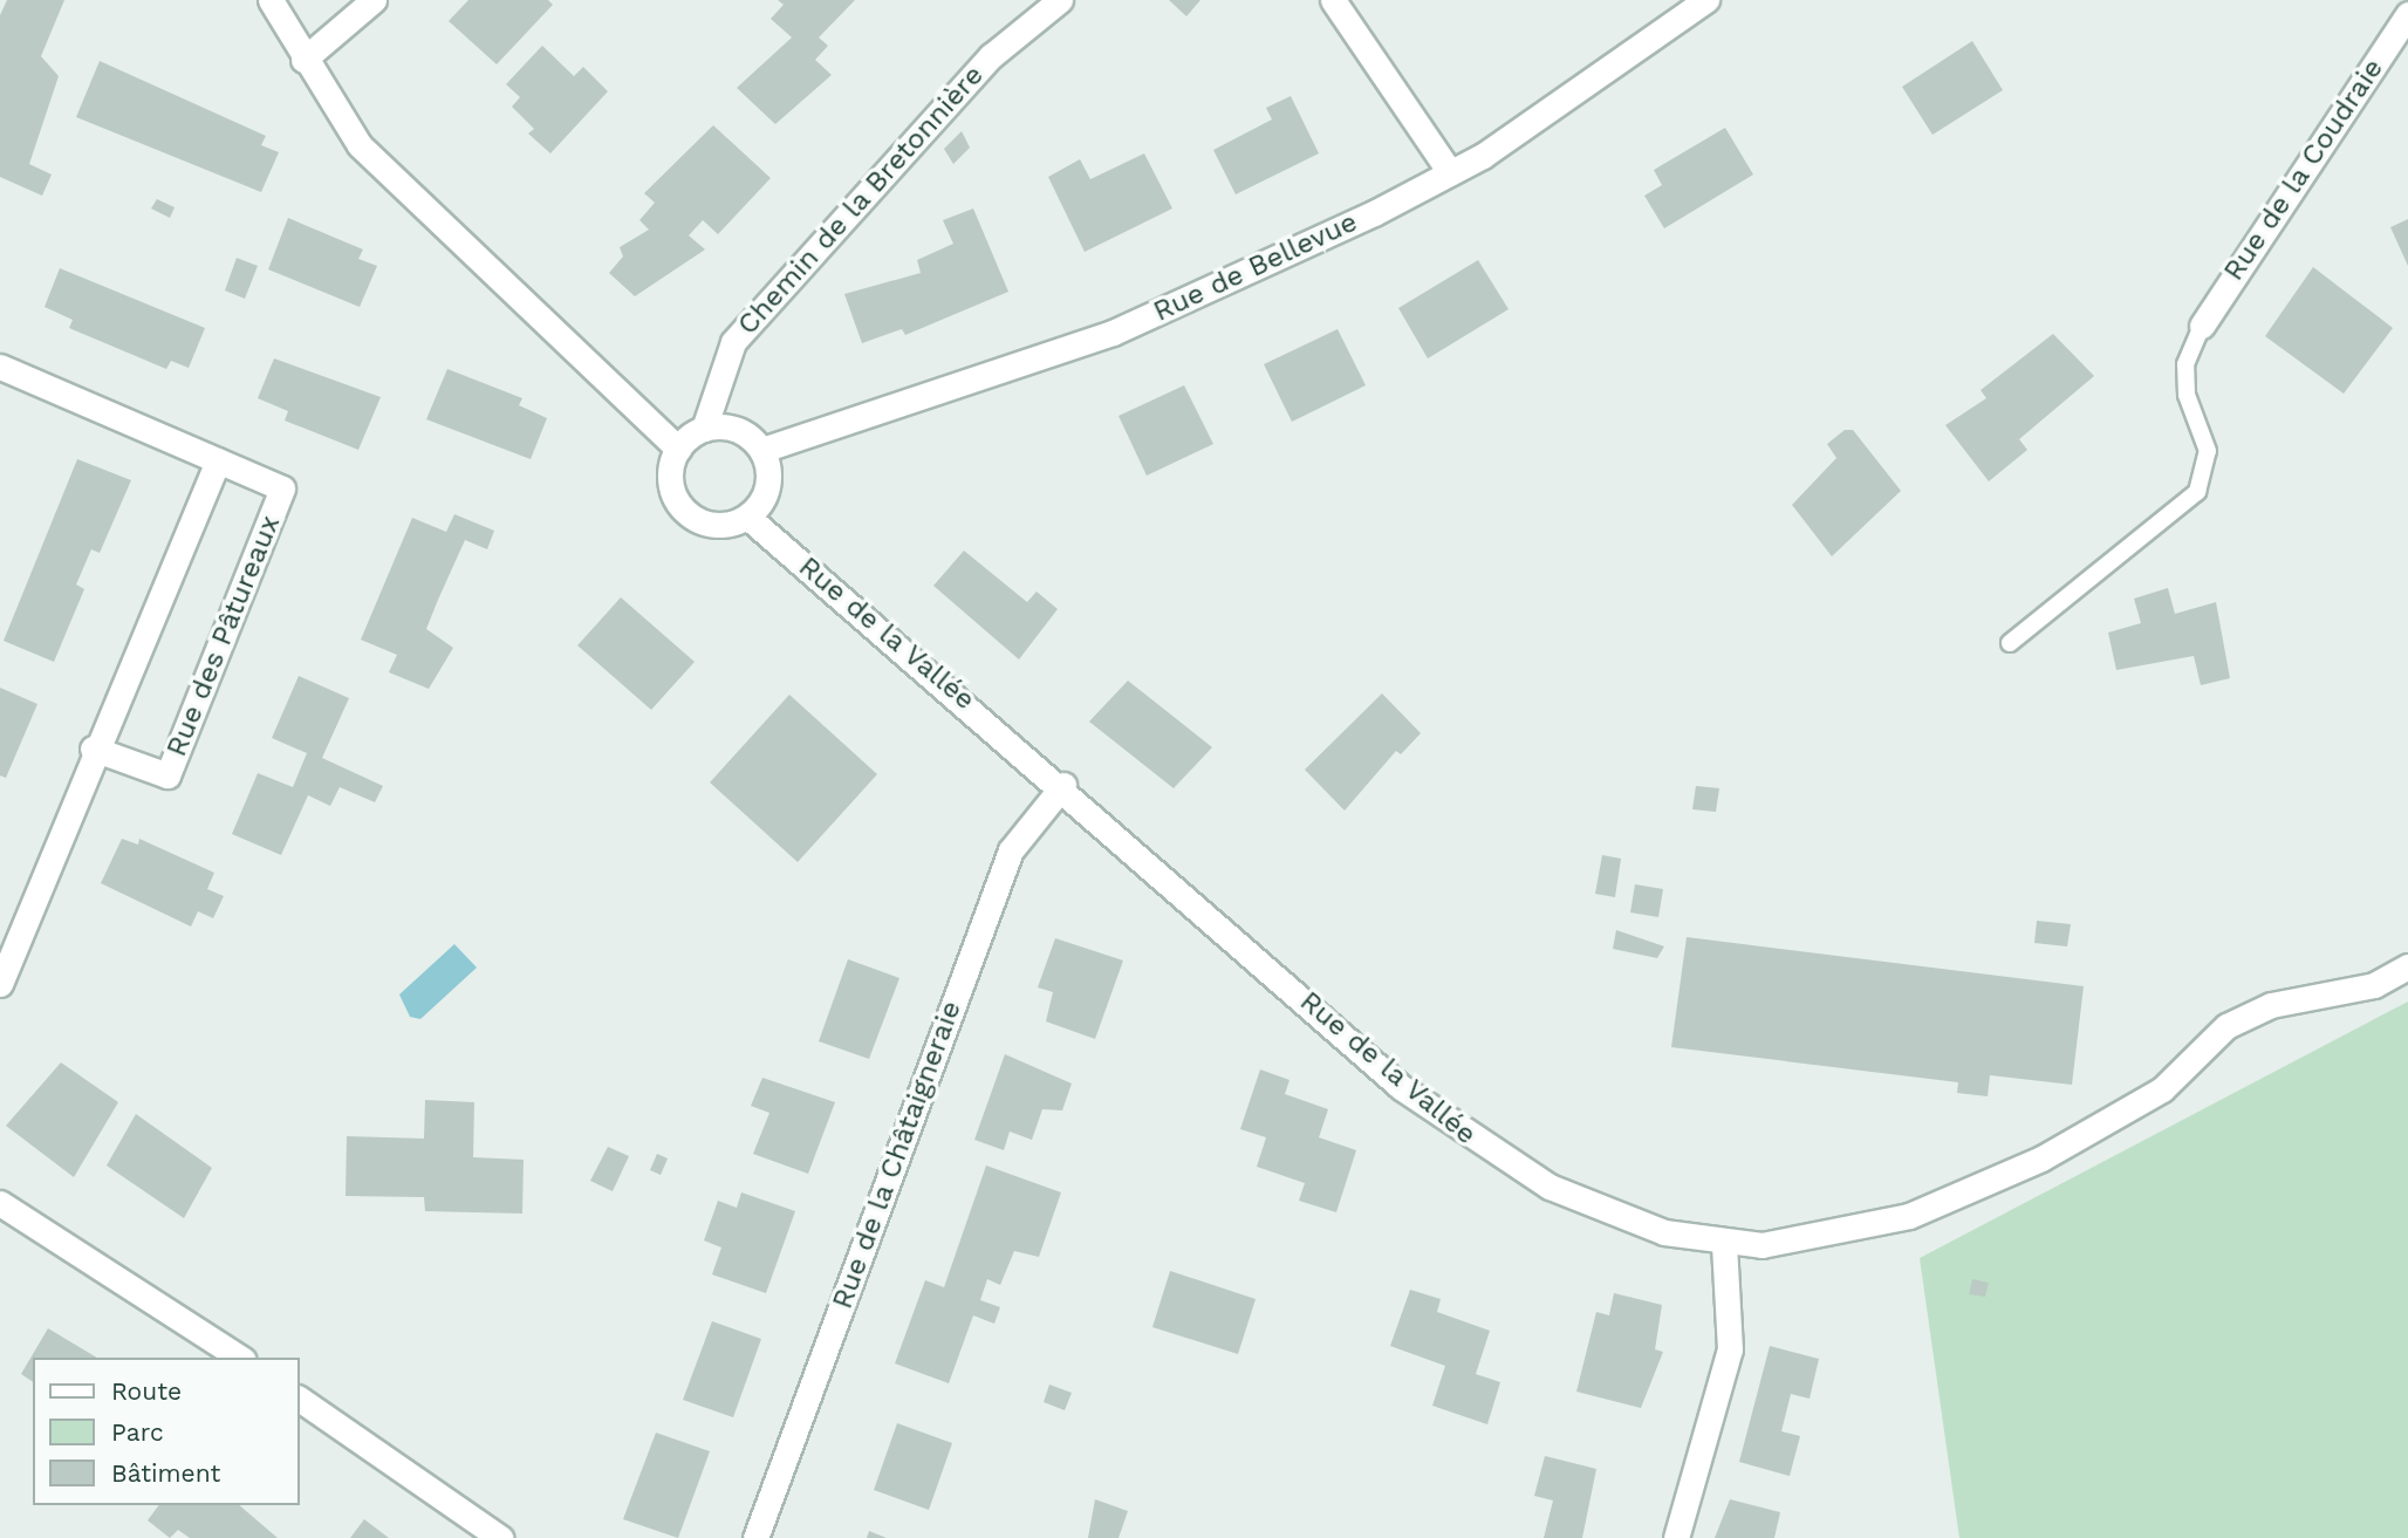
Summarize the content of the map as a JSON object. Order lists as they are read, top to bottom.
{
  "streets": {
    "street": [
      "Rue de la Coudraie",
      "Chemin de la Bretonnière",
      "Rue de Bellevue",
      "Rue de la Vallée",
      "Rue des Pâtureaux",
      "Rue de la Châtaigneraie"
    ]
  },
  "crossings": [
    ["Chemin de la Bretonnière", "Rue de Bellevue"],
    ["Chemin de la Bretonnière", "Rue de la Vallée"],
    ["Rue de Bellevue", "Rue de la Vallée"],
    ["Rue de la Vallée", "Rue de la Châtaigneraie"]
  ],
  "legend": ["Route", "Parc", "Bâtiment"]
}
